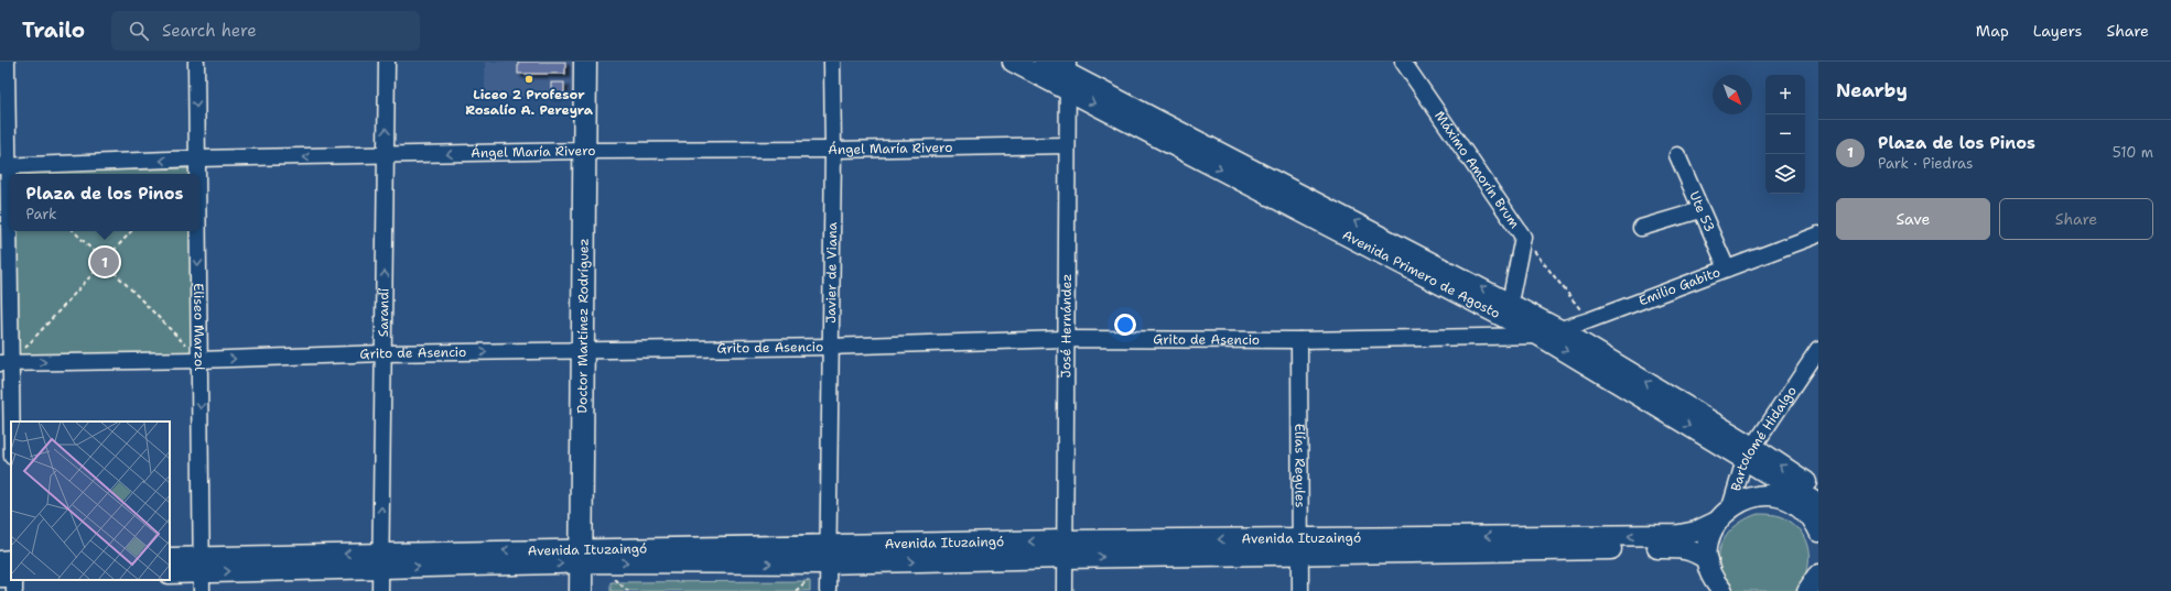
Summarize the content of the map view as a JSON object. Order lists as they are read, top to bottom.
{
  "streets": {
    "main road": ["Doctor Martínez Rodríguez"],
    "street": [
      "Ángel María Rivero",
      "Máximo Amorín Brum",
      "Ute 53",
      "Javier de Viana",
      "Avenida Primero de Agosto",
      "Emilio Gabito",
      "Sarandí",
      "Eliseo Marzol",
      "José Hernández",
      "Grito de Asencio",
      "Bartolomé Hidalgo",
      "Elías Regules",
      "Avenida Ituzaingó"
    ]
  },
  "crossings": [
    ["Ángel María Rivero", "Javier de Viana"],
    ["Ángel María Rivero", "Sarandí"],
    ["Ángel María Rivero", "Eliseo Marzol"],
    ["Ángel María Rivero", "José Hernández"],
    ["Ángel María Rivero", "Doctor Martínez Rodríguez"],
    ["Máximo Amorín Brum", "Avenida Primero de Agosto"],
    ["Máximo Amorín Brum", "Grito de Asencio"],
    ["Ute 53", "Emilio Gabito"],
    ["Javier de Viana", "Grito de Asencio"],
    ["Javier de Viana", "Avenida Ituzaingó"],
    ["Avenida Primero de Agosto", "Emilio Gabito"],
    ["Avenida Primero de Agosto", "José Hernández"],
    ["Avenida Primero de Agosto", "Grito de Asencio"],
    ["Avenida Primero de Agosto", "Bartolomé Hidalgo"],
    ["Sarandí", "Grito de Asencio"],
    ["Sarandí", "Avenida Ituzaingó"],
    ["Eliseo Marzol", "Grito de Asencio"],
    ["Eliseo Marzol", "Avenida Ituzaingó"],
    ["José Hernández", "Grito de Asencio"],
    ["José Hernández", "Avenida Ituzaingó"],
    ["Doctor Martínez Rodríguez", "Grito de Asencio"],
    ["Doctor Martínez Rodríguez", "Avenida Ituzaingó"],
    ["Grito de Asencio", "Elías Regules"],
    ["Bartolomé Hidalgo", "Avenida Ituzaingó"],
    ["Elías Regules", "Avenida Ituzaingó"]
  ],
  "one_way": [
    "Ángel María Rivero",
    "Sarandí",
    "Eliseo Marzol",
    "Grito de Asencio"
  ],
  "places": ["Liceo 2 Profesor Rosalío A. Pereyra"],
  "north": "bottom right",
  "page": {
    "header": "Trailo",
    "search": "Search here",
    "nav": ["Map", "Layers", "Share"],
    "heading": "Nearby",
    "map_buttons": ["+", "−"],
    "list": [
      {
        "mark": "1",
        "name": "Plaza de los Pinos",
        "note": "Park · Piedras",
        "value": "510 m"
      }
    ],
    "popup": ["Plaza de los Pinos", "Park"],
    "buttons": ["Save", "Share"],
    "pins": "1"
  }
}
